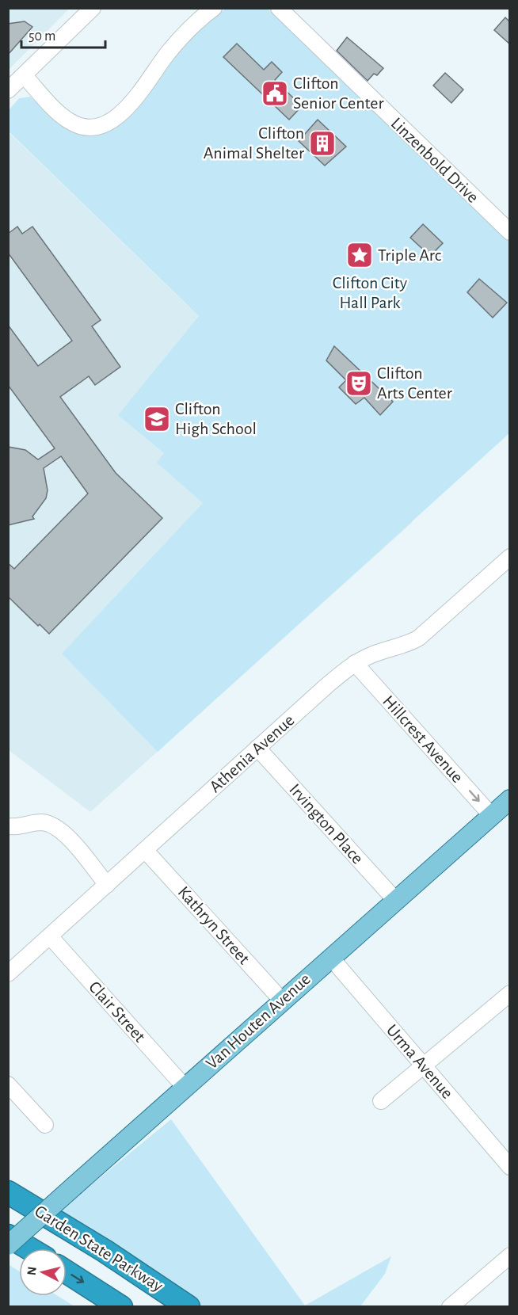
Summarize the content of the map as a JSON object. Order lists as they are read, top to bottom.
{
  "streets": {
    "highway": ["Garden State Parkway"],
    "main road": ["Van Houten Avenue"],
    "street": [
      "Linzenbold Drive",
      "Hillcrest Avenue",
      "Athenia Avenue",
      "Irvington Place",
      "Kathryn Street",
      "Clair Street",
      "Urma Avenue"
    ]
  },
  "crossings": [
    ["Hillcrest Avenue", "Athenia Avenue"],
    ["Hillcrest Avenue", "Van Houten Avenue"],
    ["Athenia Avenue", "Irvington Place"],
    ["Athenia Avenue", "Kathryn Street"],
    ["Athenia Avenue", "Clair Street"],
    ["Irvington Place", "Van Houten Avenue"],
    ["Kathryn Street", "Van Houten Avenue"],
    ["Clair Street", "Van Houten Avenue"],
    ["Van Houten Avenue", "Urma Avenue"]
  ],
  "one_way": ["Hillcrest Avenue"],
  "parks": ["Clifton City Hall Park"],
  "places": {
    "public building": ["Clifton Senior Center"],
    "building": ["Clifton Animal Shelter"],
    "place": ["Triple Arc"],
    "theatre": ["Clifton Arts Center"],
    "school or university": ["Clifton High School"]
  },
  "scale_bar": "50 m",
  "north": "left"
}
